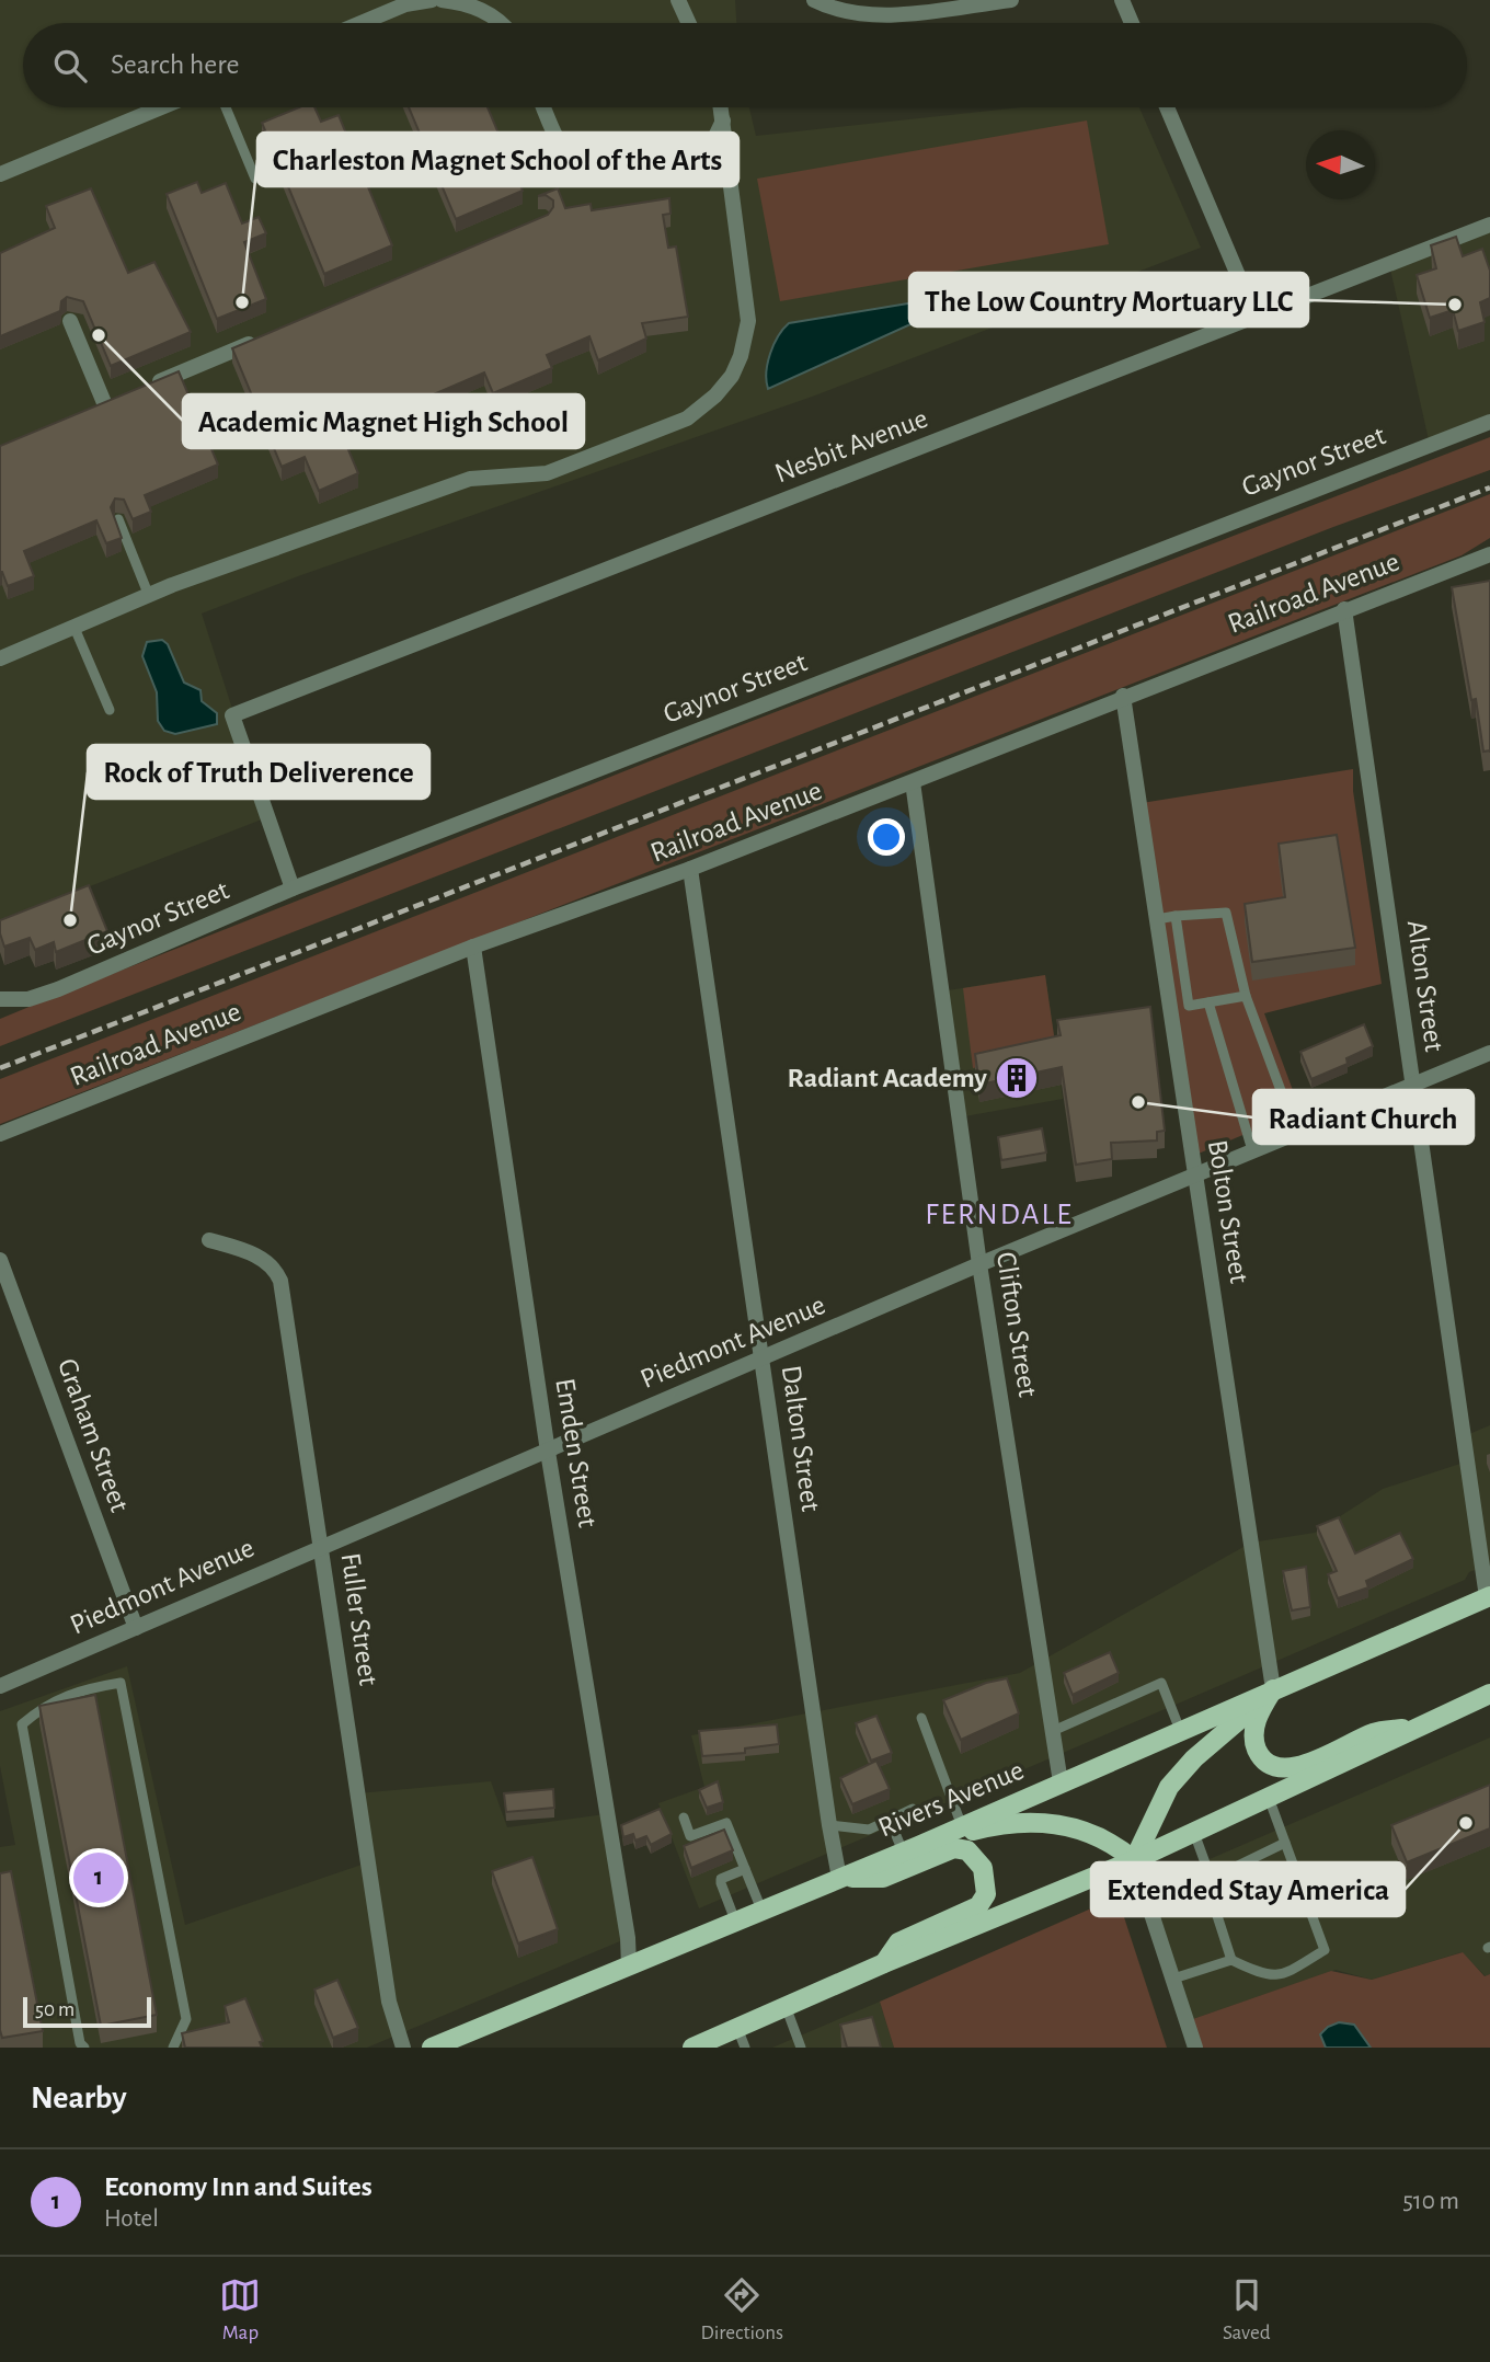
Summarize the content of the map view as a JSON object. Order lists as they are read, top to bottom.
{
  "streets": {
    "main road": ["Rivers Avenue"],
    "street": [
      "Nesbit Avenue",
      "Gaynor Street",
      "Railroad Avenue",
      "Alton Street",
      "Bolton Street",
      "Clifton Street",
      "Piedmont Avenue",
      "Graham Street",
      "Dalton Street",
      "Emden Street",
      "Fuller Street"
    ]
  },
  "crossings": [
    ["Nesbit Avenue", "Gaynor Street"],
    ["Railroad Avenue", "Alton Street"],
    ["Railroad Avenue", "Bolton Street"],
    ["Railroad Avenue", "Clifton Street"],
    ["Railroad Avenue", "Dalton Street"],
    ["Railroad Avenue", "Emden Street"],
    ["Alton Street", "Piedmont Avenue"],
    ["Alton Street", "Rivers Avenue"],
    ["Bolton Street", "Piedmont Avenue"],
    ["Bolton Street", "Rivers Avenue"],
    ["Clifton Street", "Piedmont Avenue"],
    ["Clifton Street", "Rivers Avenue"],
    ["Piedmont Avenue", "Graham Street"],
    ["Piedmont Avenue", "Dalton Street"],
    ["Piedmont Avenue", "Emden Street"],
    ["Piedmont Avenue", "Fuller Street"],
    ["Dalton Street", "Rivers Avenue"],
    ["Emden Street", "Rivers Avenue"]
  ],
  "districts": ["FERNDALE"],
  "places": {
    "other": [
      "Charleston Magnet School of the Arts",
      "The Low Country Mortuary LLC",
      "Academic Magnet High School",
      "Rock of Truth Deliverence",
      "Radiant Church",
      "Extended Stay America"
    ],
    "building": ["Radiant Academy"]
  },
  "scale_bar": "50 m",
  "north": "left",
  "page": {
    "search": "Search here",
    "pins": "1",
    "scale": "50 m",
    "heading": "Nearby",
    "list": [
      {
        "mark": "1",
        "name": "Economy Inn and Suites",
        "note": "Hotel",
        "value": "510 m"
      }
    ],
    "nav": ["Map", "Directions", "Saved"]
  }
}
